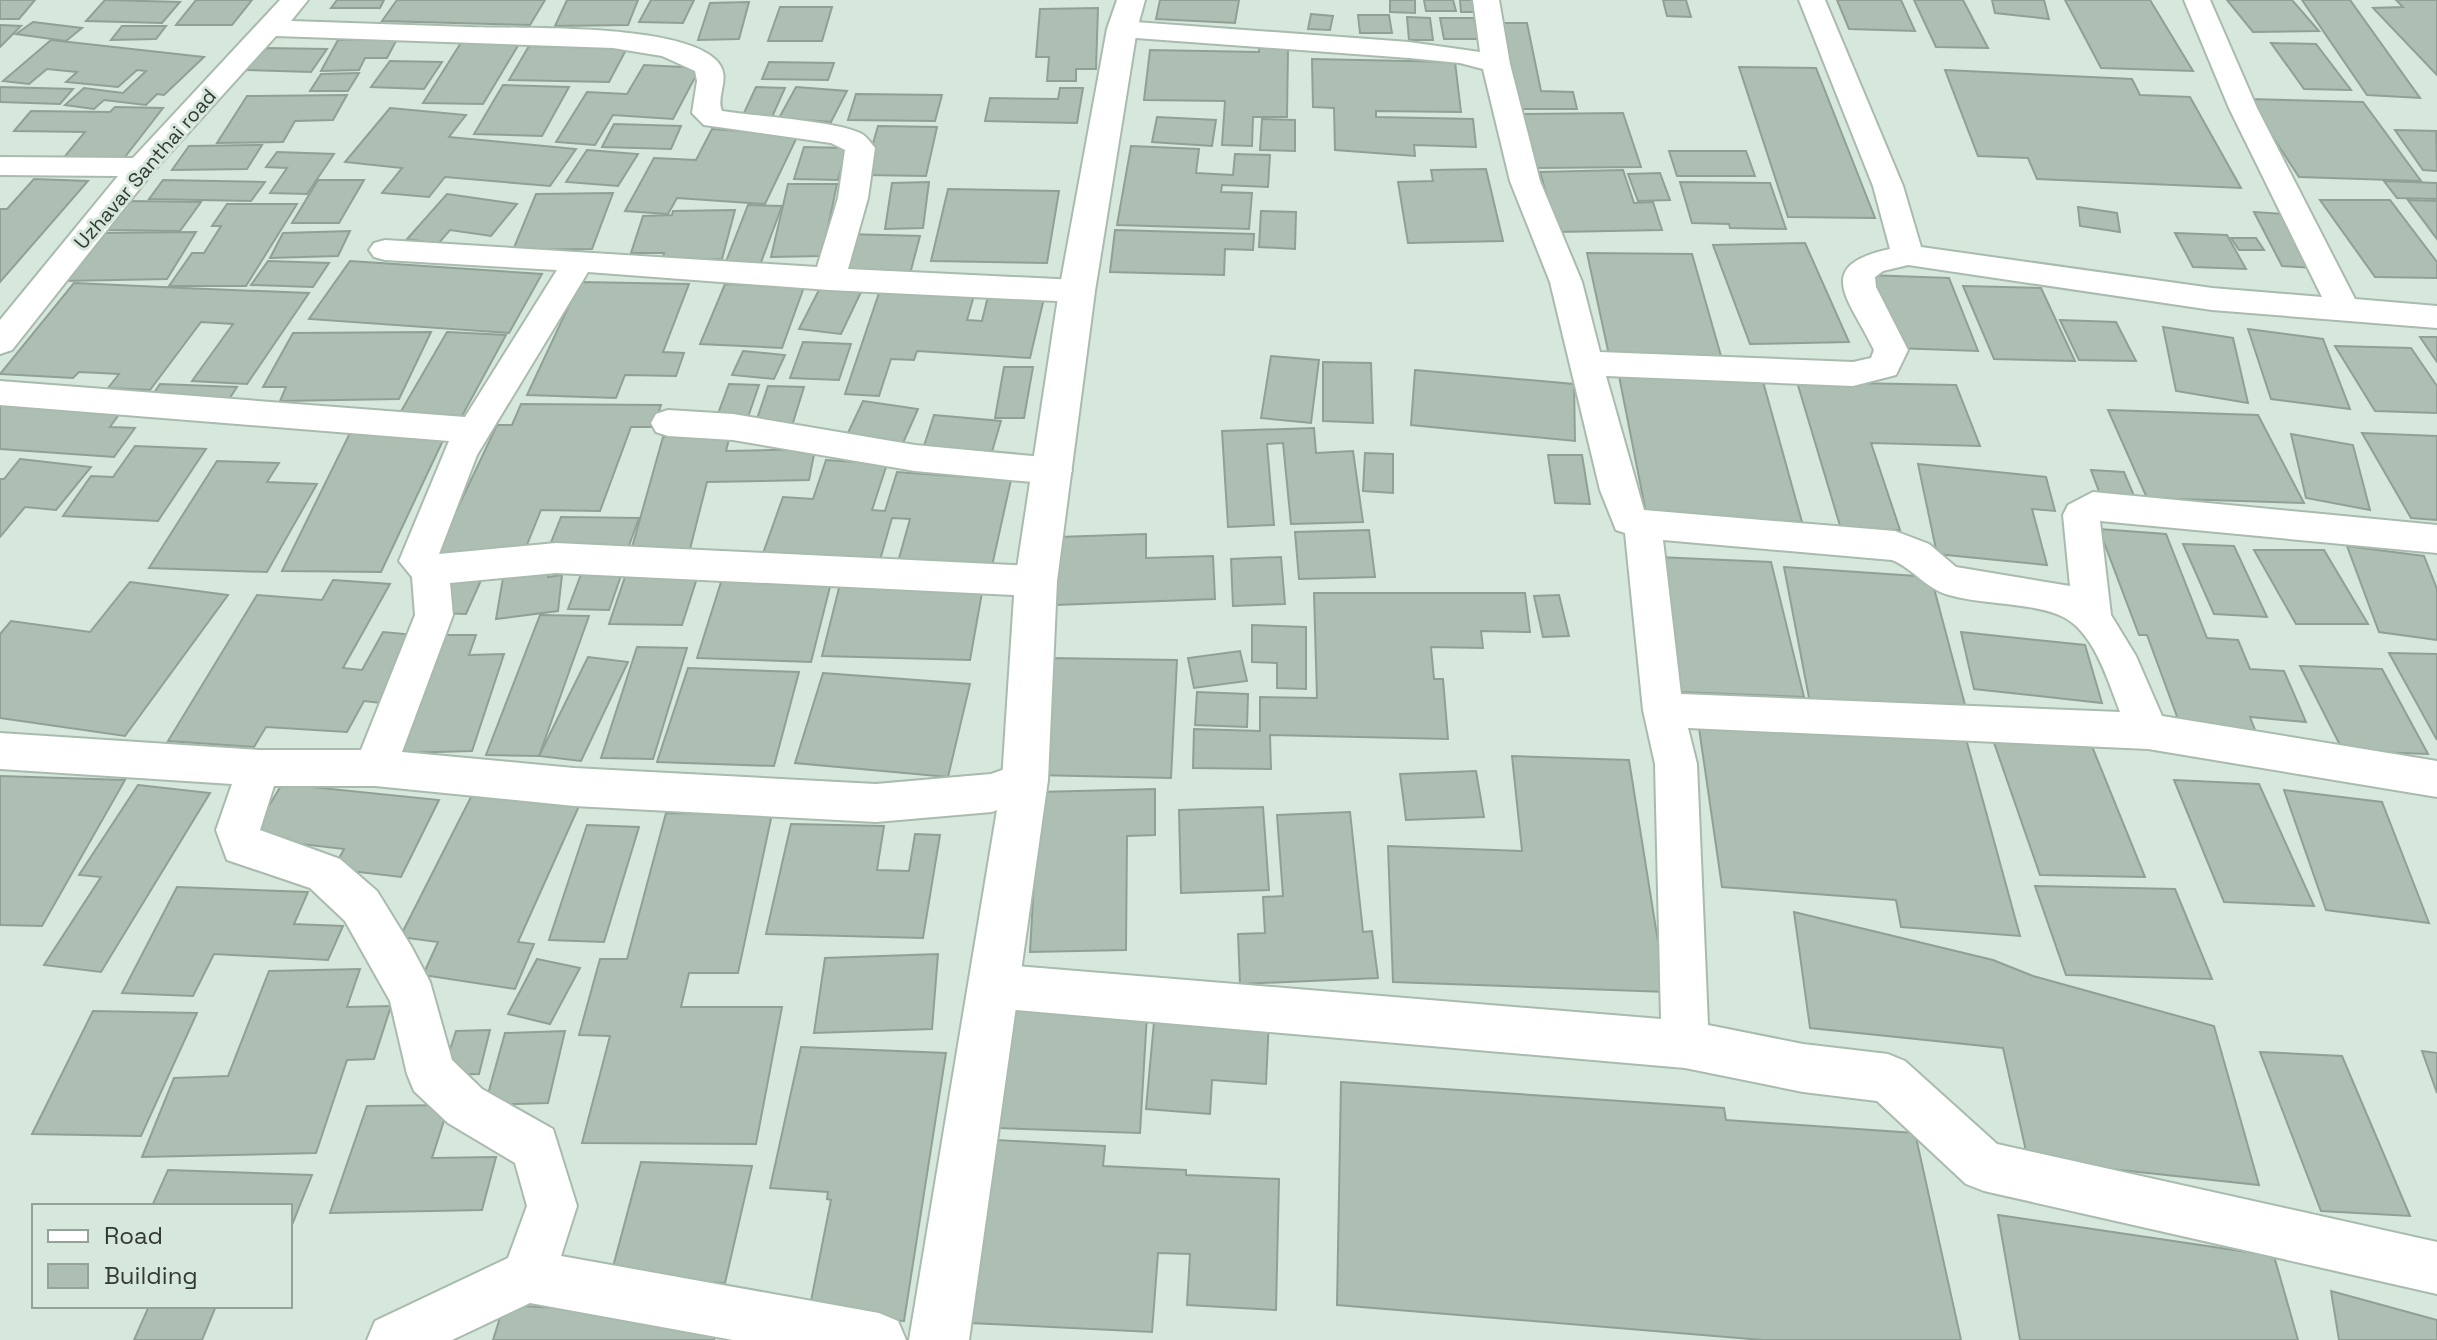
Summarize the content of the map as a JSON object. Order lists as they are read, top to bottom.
{
  "streets": {
    "street": ["Uzhavar Santhai road"]
  },
  "legend": ["Road", "Building"]
}
